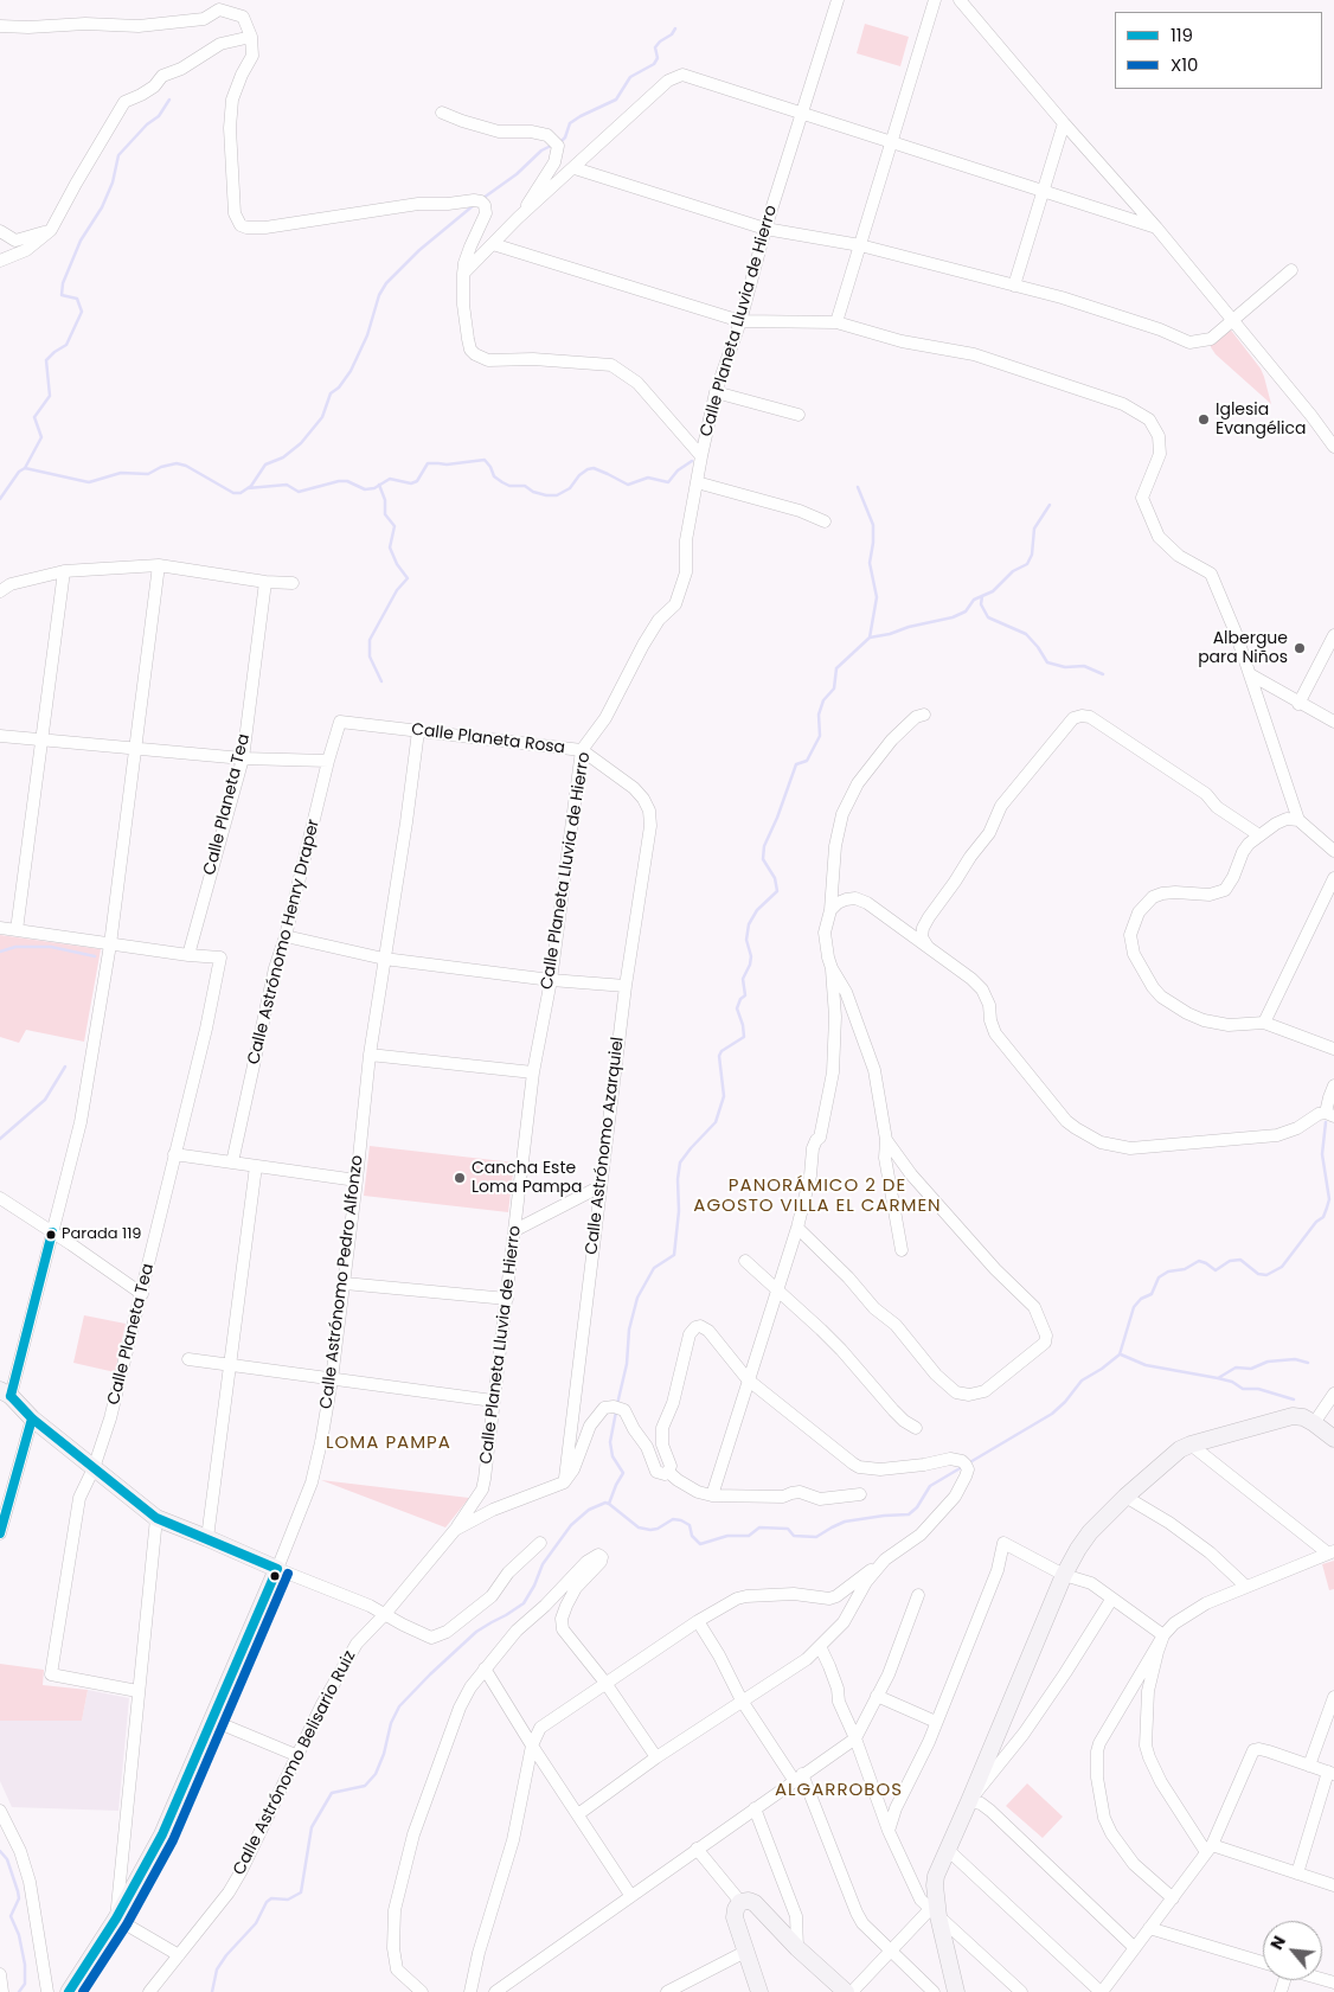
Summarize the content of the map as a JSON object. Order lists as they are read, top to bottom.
{
  "streets": {
    "street": [
      "Calle Planeta Lluvia de Hierro",
      "Calle Planeta Rosa",
      "Calle Planeta Tea",
      "Calle Astrónomo Henry Draper",
      "Calle Astrónomo Azarquiel",
      "Calle Astrónomo Pedro Alfonzo",
      "Calle Astrónomo Belisario Ruiz"
    ]
  },
  "crossings": [
    ["Calle Planeta Lluvia de Hierro", "Calle Planeta Rosa"],
    ["Calle Planeta Lluvia de Hierro", "Calle Astrónomo Belisario Ruiz"],
    ["Calle Planeta Rosa", "Calle Astrónomo Henry Draper"],
    ["Calle Planeta Rosa", "Calle Astrónomo Azarquiel"],
    ["Calle Planeta Rosa", "Calle Astrónomo Pedro Alfonzo"],
    ["Calle Astrónomo Azarquiel", "Calle Astrónomo Belisario Ruiz"]
  ],
  "districts": ["PANORÁMICO 2 DE AGOSTO VILLA EL CARMEN", "LOMA PAMPA", "ALGARROBOS"],
  "places": [
    "Iglesia Evangélica",
    "Albergue para Niños",
    "Cancha Este Loma Pampa",
    "Parada 119"
  ],
  "lines": ["transit line 119", "transit line X10"],
  "legend": ["119", "X10"],
  "north": "top left"
}
